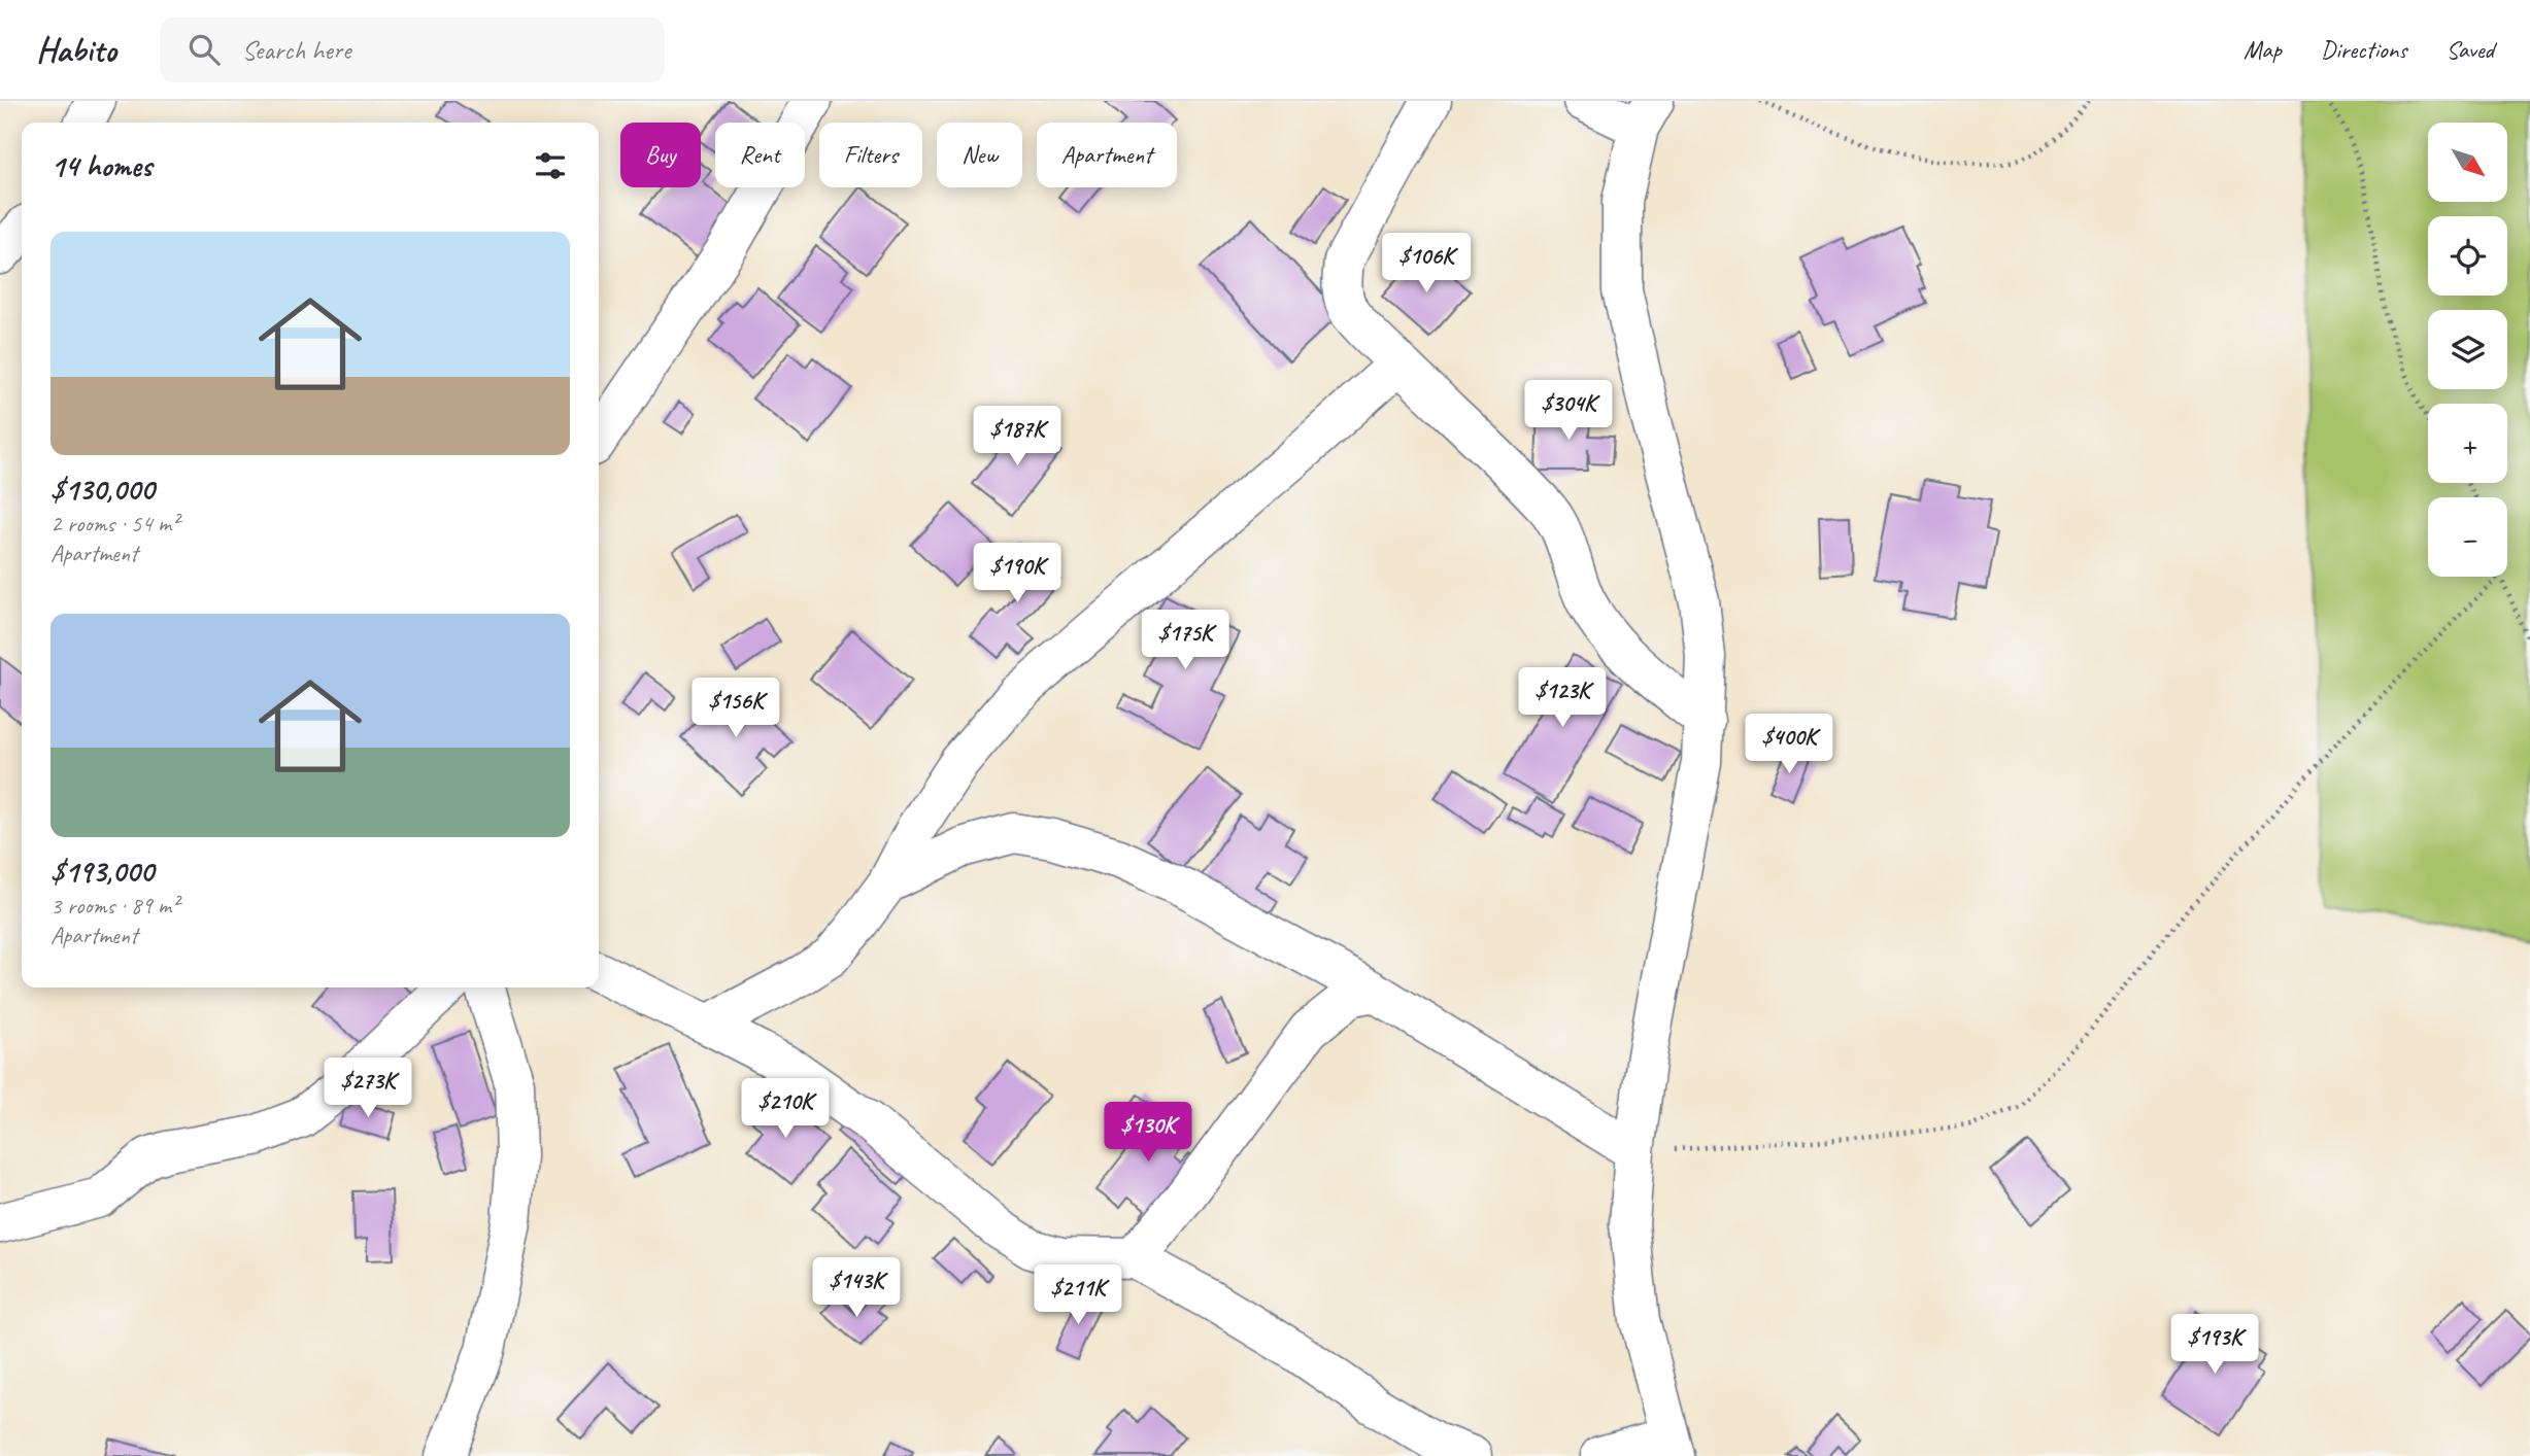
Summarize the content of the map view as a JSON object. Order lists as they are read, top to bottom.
{
  "north": "bottom right",
  "page": {
    "header": "Habito",
    "search": "Search here",
    "nav": ["Map", "Directions", "Saved"],
    "map_buttons": ["+", "−"],
    "chip": [
      "Buy",
      "Rent",
      "Filters",
      "New",
      "Apartment"
    ],
    "heading": "14 homes",
    "list": [
      {
        "name": "$130,000",
        "note": "2 rooms · 54 m² · Apartment"
      },
      {
        "name": "$193,000",
        "note": "3 rooms · 89 m² · Apartment"
      }
    ],
    "price": [
      "$106K",
      "$304K",
      "$187K",
      "$190K",
      "$175K",
      "$123K",
      "$156K",
      "$400K",
      "$273K",
      "$210K",
      "$130K",
      "$143K",
      "$211K",
      "$193K"
    ]
  }
}
